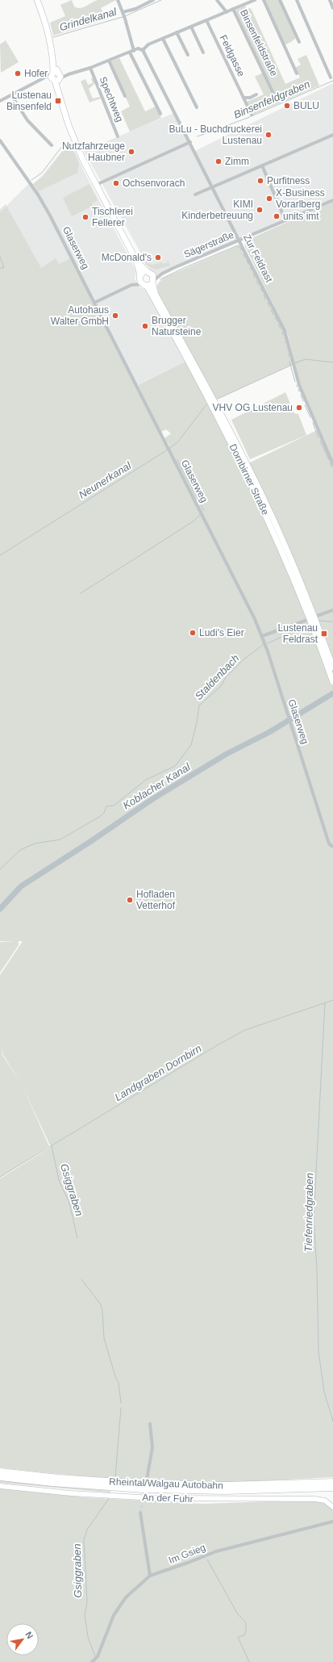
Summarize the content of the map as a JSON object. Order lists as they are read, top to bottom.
{
  "streets": {
    "highway": ["Rheintal/Walgau Autobahn"],
    "main road": ["Dornbirner Straße", "An der Fuhr"],
    "street": [
      "Binsenfeldstraße",
      "Feldgasse",
      "Spechtweg",
      "Sägerstraße",
      "Glaserweg",
      "Zur Feldrast",
      "Im Gsieg"
    ]
  },
  "crossings": [
    ["Binsenfeldstraße", "Feldgasse"],
    ["Binsenfeldstraße", "Spechtweg"],
    ["Binsenfeldstraße", "Zur Feldrast"],
    ["Binsenfeldstraße", "Dornbirner Straße"],
    ["Sägerstraße", "Zur Feldrast"],
    ["Sägerstraße", "Dornbirner Straße"]
  ],
  "water": [
    "Grindelkanal",
    "Binsenfeldgraben",
    "Neunerkanal",
    "Staldenbach",
    "Koblacher Kanal",
    "Landgraben Dornbirn",
    "Gsiggraben",
    "Tiefenriedgraben"
  ],
  "places": {
    "other": [
      "Hofer",
      "BULU",
      "BuLu - Buchdruckerei Lustenau",
      "Nutzfahrzeuge Haubner",
      "Zimm",
      "Purfitness",
      "Ochsenvorach",
      "X-Business Vorarlberg",
      "KIMI Kinderbetreuung",
      "units imt",
      "Tischlerei Fellerer",
      "McDonald's",
      "Autohaus Walter GmbH",
      "Brugger Natursteine",
      "VHV OG Lustenau",
      "Ludi's Eier",
      "Hofladen Vetterhof"
    ],
    "transit": ["Lustenau Binsenfeld", "Lustenau Feldrast"]
  },
  "north": "top right"
}
